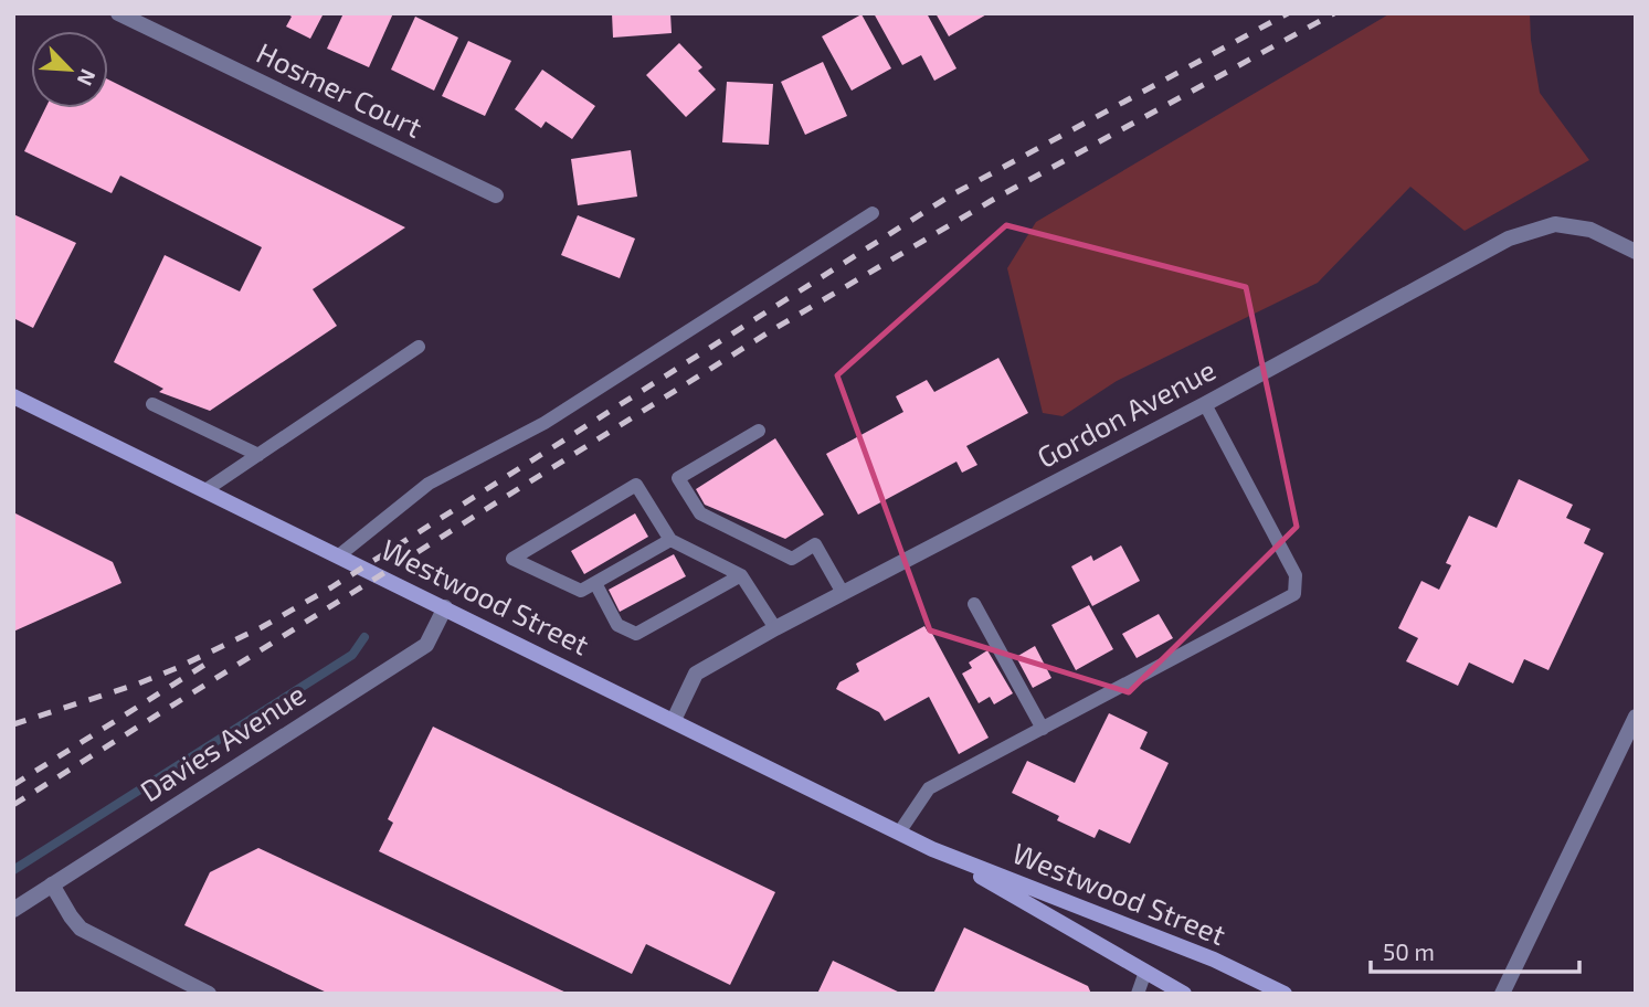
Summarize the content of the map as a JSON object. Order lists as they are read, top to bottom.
{
  "streets": {
    "main road": ["Westwood Street"],
    "street": ["Hosmer Court", "Gordon Avenue", "Davies Avenue"]
  },
  "crossings": [
    ["Gordon Avenue", "Westwood Street"],
    ["Westwood Street", "Davies Avenue"]
  ],
  "scale_bar": "50 m",
  "north": "bottom right"
}
